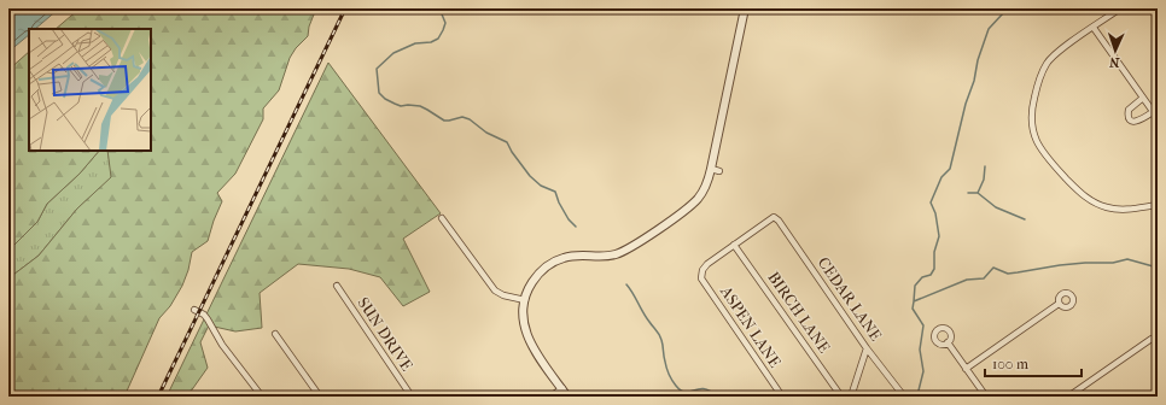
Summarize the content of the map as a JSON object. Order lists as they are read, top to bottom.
{
  "streets": {
    "street": [
      "CEDAR LANE",
      "BIRCH LANE",
      "ASPEN LANE",
      "SUN DRIVE"
    ]
  },
  "crossings": [
    ["CEDAR LANE", "BIRCH LANE"],
    ["CEDAR LANE", "ASPEN LANE"],
    ["BIRCH LANE", "ASPEN LANE"]
  ],
  "scale_bar": "100 m",
  "north": "bottom"
}
